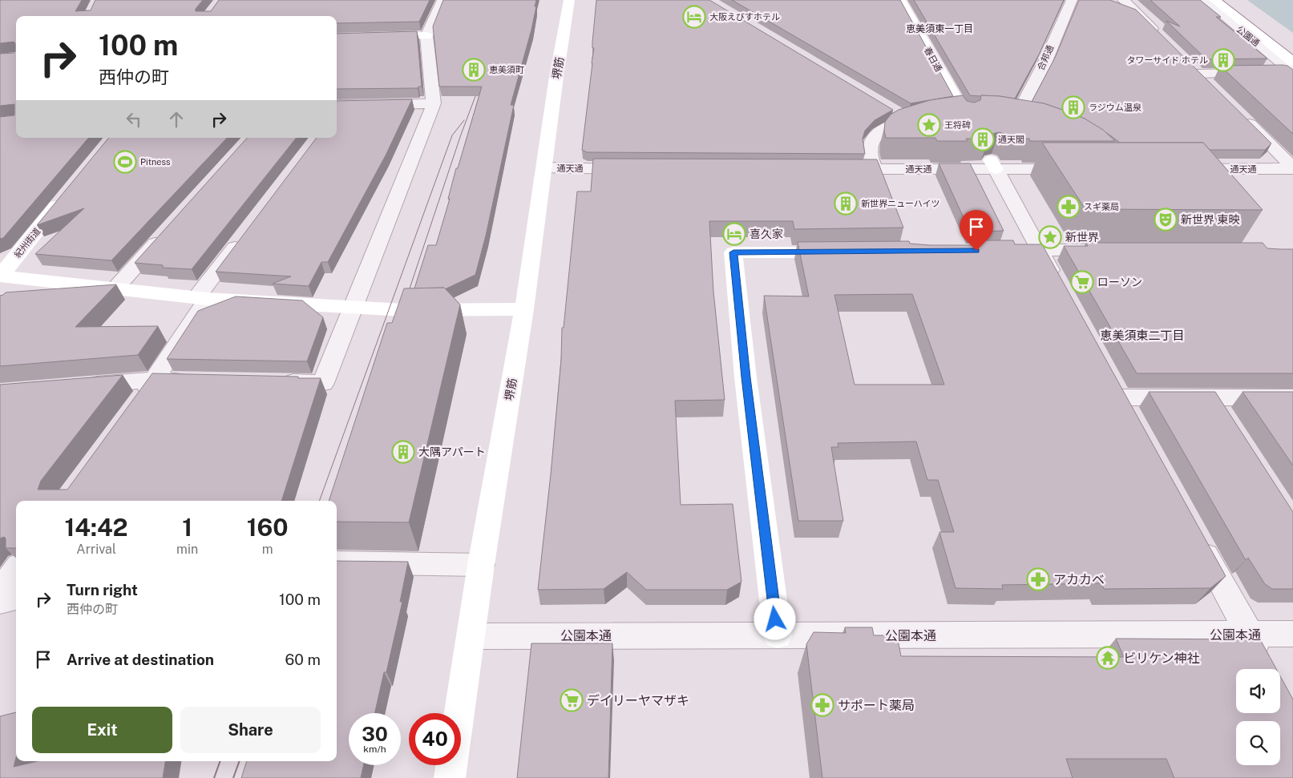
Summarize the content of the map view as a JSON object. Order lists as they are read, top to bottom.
{
  "streets": {
    "main road": ["春日通", "堺筋", "紀州街道"],
    "street": [
      "公園通",
      "合邦通",
      "通天通",
      "公園本通"
    ]
  },
  "crossings": [
    ["堺筋", "通天通"],
    ["堺筋", "公園本通"]
  ],
  "districts": ["恵美須東一丁目", "恵美須東二丁目"],
  "places": {
    "hotel": ["大阪えびすホテル", "喜久家"],
    "building": [
      "タワーサイド ホテル",
      "恵美須町",
      "ラジウム温泉",
      "通天閣",
      "新世界ニューハイツ",
      "大隅アパート"
    ],
    "place": ["王将碑", "新世界"],
    "sports": ["Pitness"],
    "pharmacy": ["スギ薬局", "アカカベ", "サポート薬局"],
    "theatre": ["新世界 東映"],
    "supermarket": ["ローソン", "デイリーヤマザキ"],
    "temple": ["ビリケン神社"]
  },
  "page": {
    "turn": ["100 m", "西仲の町"],
    "eta": [
      "14:42",
      "Arrival",
      "1",
      "min",
      "160",
      "m"
    ],
    "list": [
      {
        "name": "Turn right",
        "note": "西仲の町",
        "value": "100 m"
      },
      {
        "name": "Arrive at destination",
        "value": "60 m"
      }
    ],
    "buttons": ["Exit", "Share"],
    "speed": "30 km/h",
    "limit": "40"
  }
}
